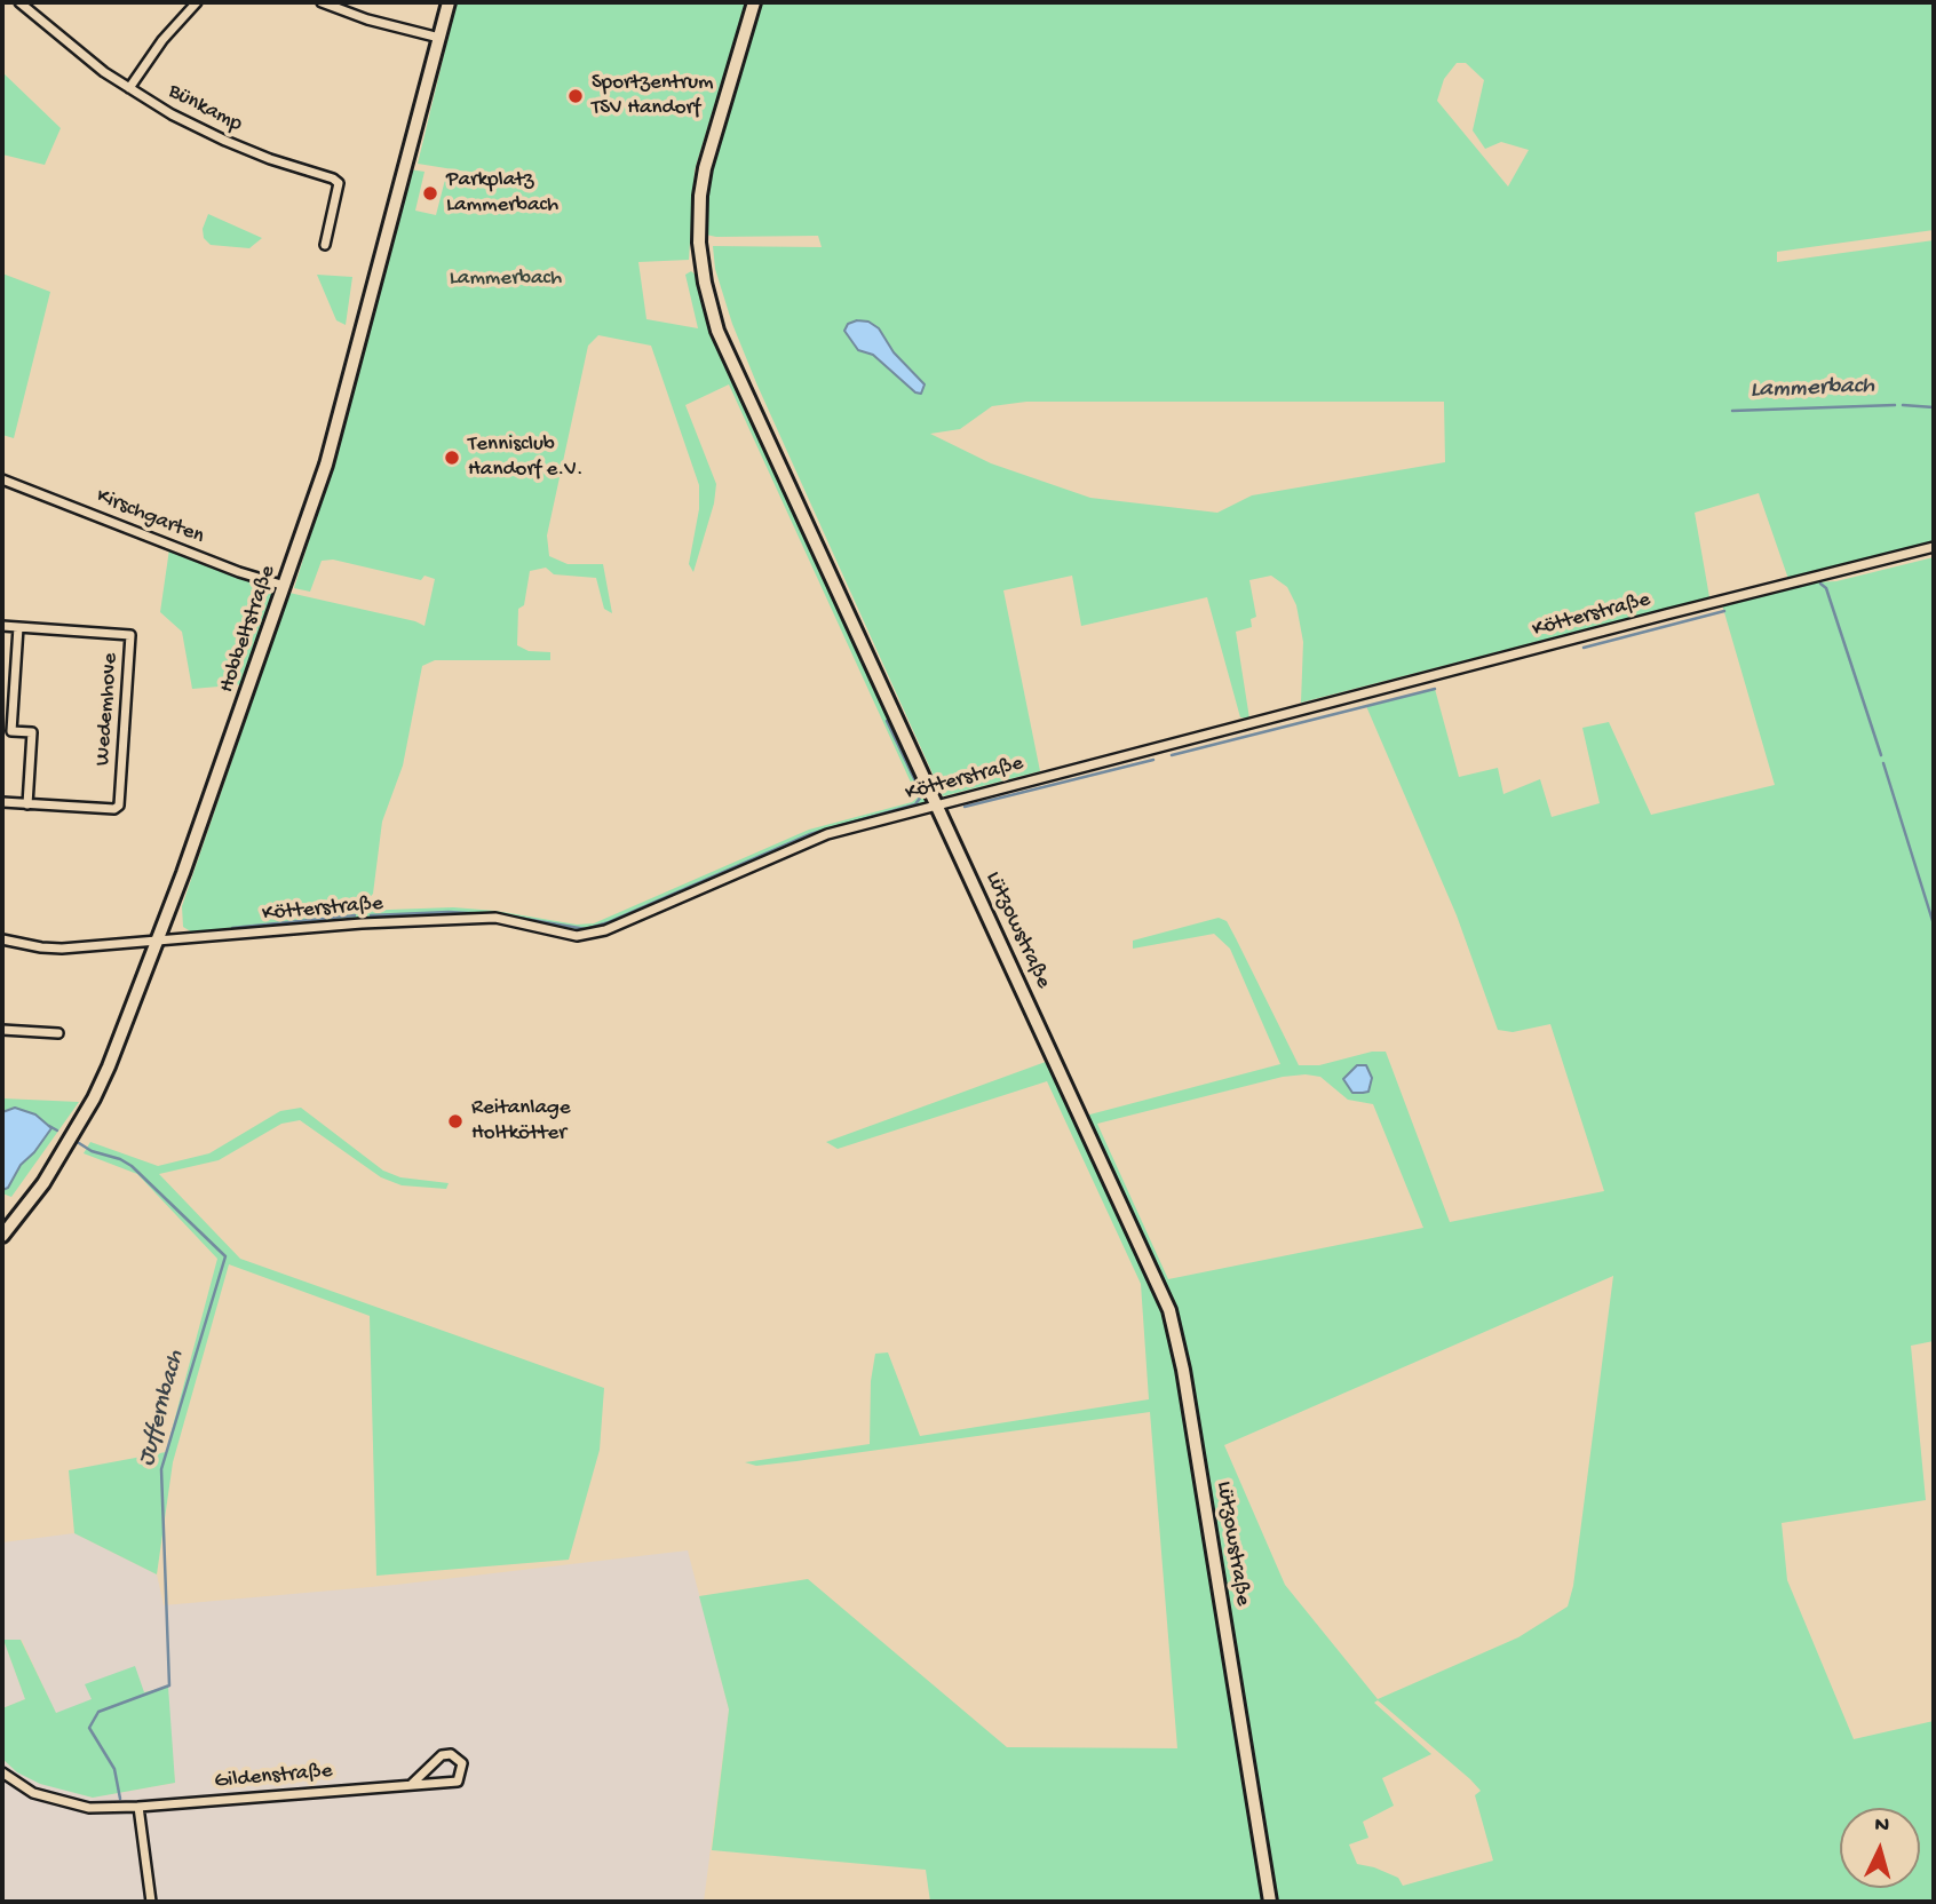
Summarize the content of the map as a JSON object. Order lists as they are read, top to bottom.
{
  "streets": {
    "street": [
      "Bünkamp",
      "Kirschgarten",
      "Kötterstraße",
      "Hobbeltstraße",
      "Wedemhove",
      "Lützowstraße",
      "Gildenstraße"
    ]
  },
  "crossings": [
    ["Kirschgarten", "Hobbeltstraße"],
    ["Kötterstraße", "Hobbeltstraße"],
    ["Kötterstraße", "Lützowstraße"]
  ],
  "water": ["Lammerbach", "Juffernbach"],
  "parks": ["Lammerbach"],
  "places": [
    "Sportzentrum TSV Handorf",
    "Parkplatz Lammerbach",
    "Tennisclub Handorf e.V.",
    "Reitanlage Holtkötter"
  ],
  "north": "top"
}
